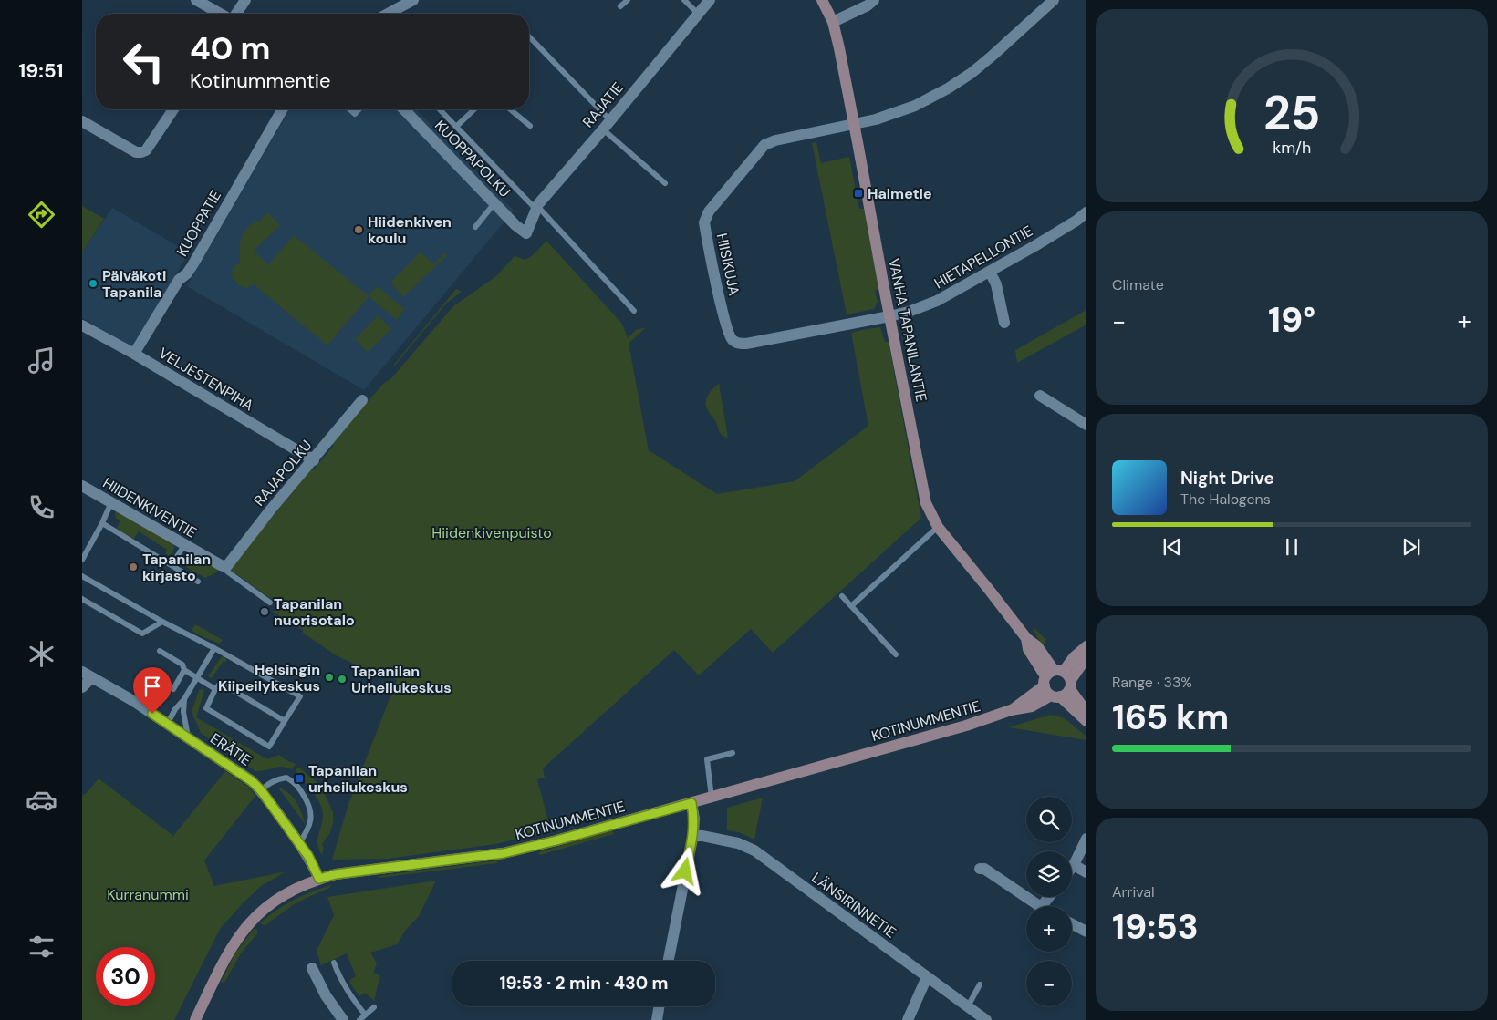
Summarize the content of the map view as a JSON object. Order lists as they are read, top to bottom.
{
  "streets": {
    "main road": ["VANHA TAPANILANTIE", "KOTINUMMENTIE"],
    "street": [
      "RAJATIE",
      "KUOPPAPOLKU",
      "KUOPPATIE",
      "HIETAPELLONTIE",
      "HIISIKUJA",
      "VELJESTENPIHA",
      "RAJAPOLKU",
      "HIIDENKIVENTIE",
      "ERÄTIE",
      "LÄNSIRINNETIE"
    ]
  },
  "crossings": [
    ["RAJATIE", "KUOPPAPOLKU"],
    ["KUOPPATIE", "VELJESTENPIHA"],
    ["HIETAPELLONTIE", "HIISIKUJA"],
    ["HIETAPELLONTIE", "VANHA TAPANILANTIE"],
    ["HIISIKUJA", "VANHA TAPANILANTIE"],
    ["VANHA TAPANILANTIE", "KOTINUMMENTIE"],
    ["VELJESTENPIHA", "RAJAPOLKU"],
    ["RAJAPOLKU", "HIIDENKIVENTIE"],
    ["KOTINUMMENTIE", "ERÄTIE"]
  ],
  "parks": ["Hiidenkivenpuisto", "Kurranummi"],
  "places": {
    "transit": ["Halmetie", "Tapanilan urheilukeskus"],
    "other": [
      "Hiidenkiven koulu",
      "Päiväkoti Tapanila",
      "Tapanilan kirjasto",
      "Tapanilan nuorisotalo",
      "Helsingin Kiipeilykeskus",
      "Tapanilan Urheilukeskus"
    ]
  },
  "page": {
    "tabs": "19:51",
    "turn": ["40 m", "Kotinummentie"],
    "tile": [
      "Climate",
      ["Range · 33%", "165 km"],
      ["Arrival", "19:53"]
    ],
    "heat": ["−", "19°", "+"],
    "song": ["Night Drive", "The Halogens"],
    "map_buttons": ["+", "−"],
    "limit": "30",
    "trip": "19:53 · 2 min · 430 m",
    "gauge": ["25", "km/h"]
  }
}
